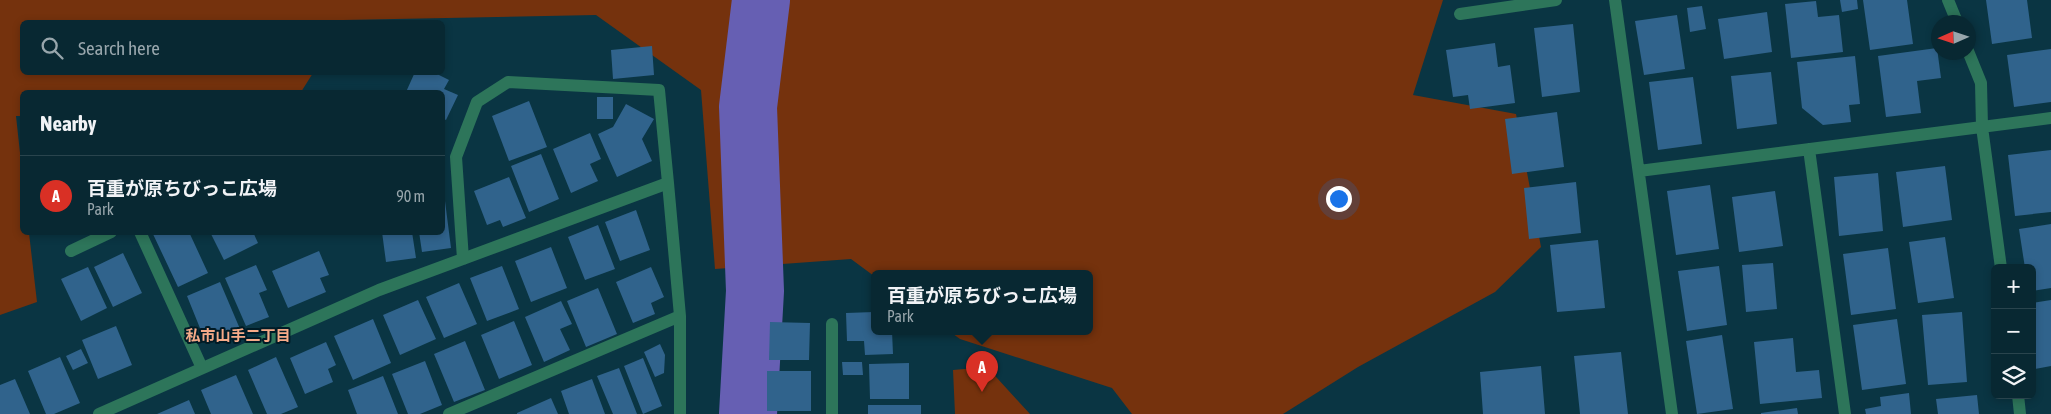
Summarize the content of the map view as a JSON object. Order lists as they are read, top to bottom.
{
  "districts": ["私市山手二丁目"],
  "north": "left",
  "page": {
    "search": "Search here",
    "heading": "Nearby",
    "list": [
      {
        "mark": "A",
        "name": "百重が原ちびっこ広場",
        "note": "Park",
        "value": "90 m"
      }
    ],
    "map_buttons": ["+", "−"],
    "popup": ["百重が原ちびっこ広場", "Park"],
    "pins": "A"
  }
}
